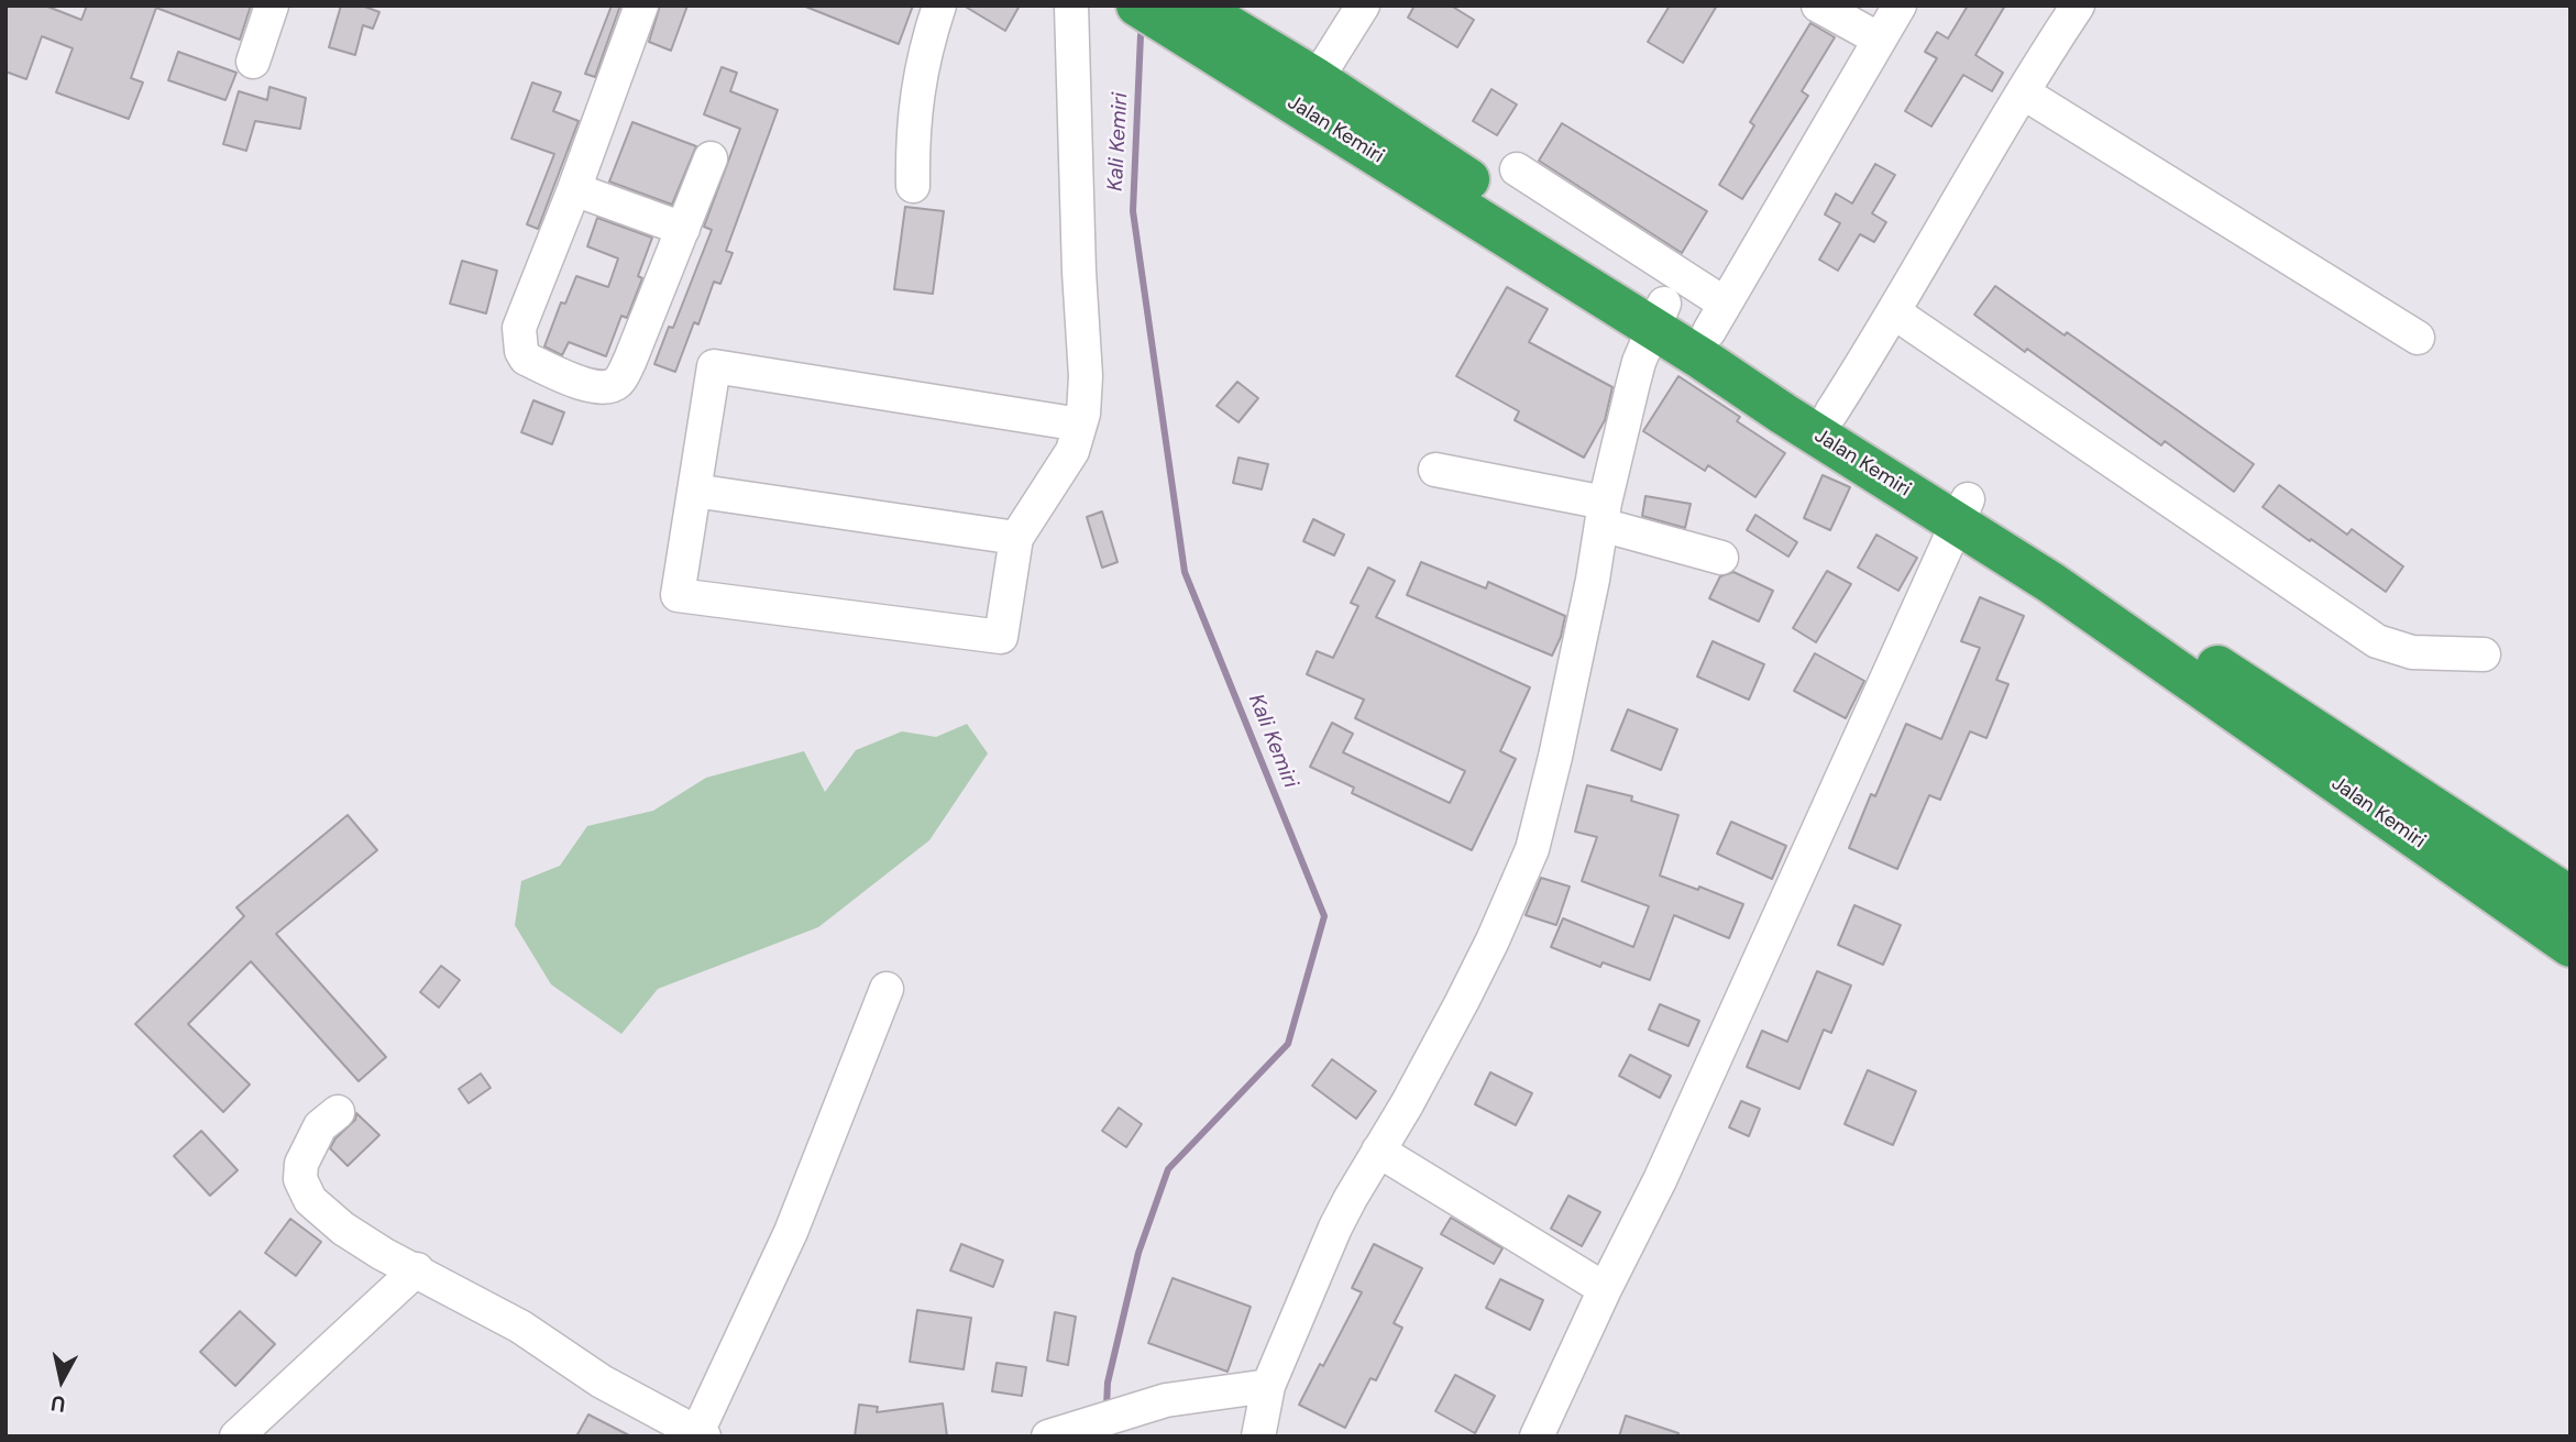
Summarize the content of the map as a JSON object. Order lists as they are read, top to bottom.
{
  "streets": {
    "highway": ["Jalan Kemiri"]
  },
  "water": ["Kali Kemiri"],
  "north": "bottom"
}
